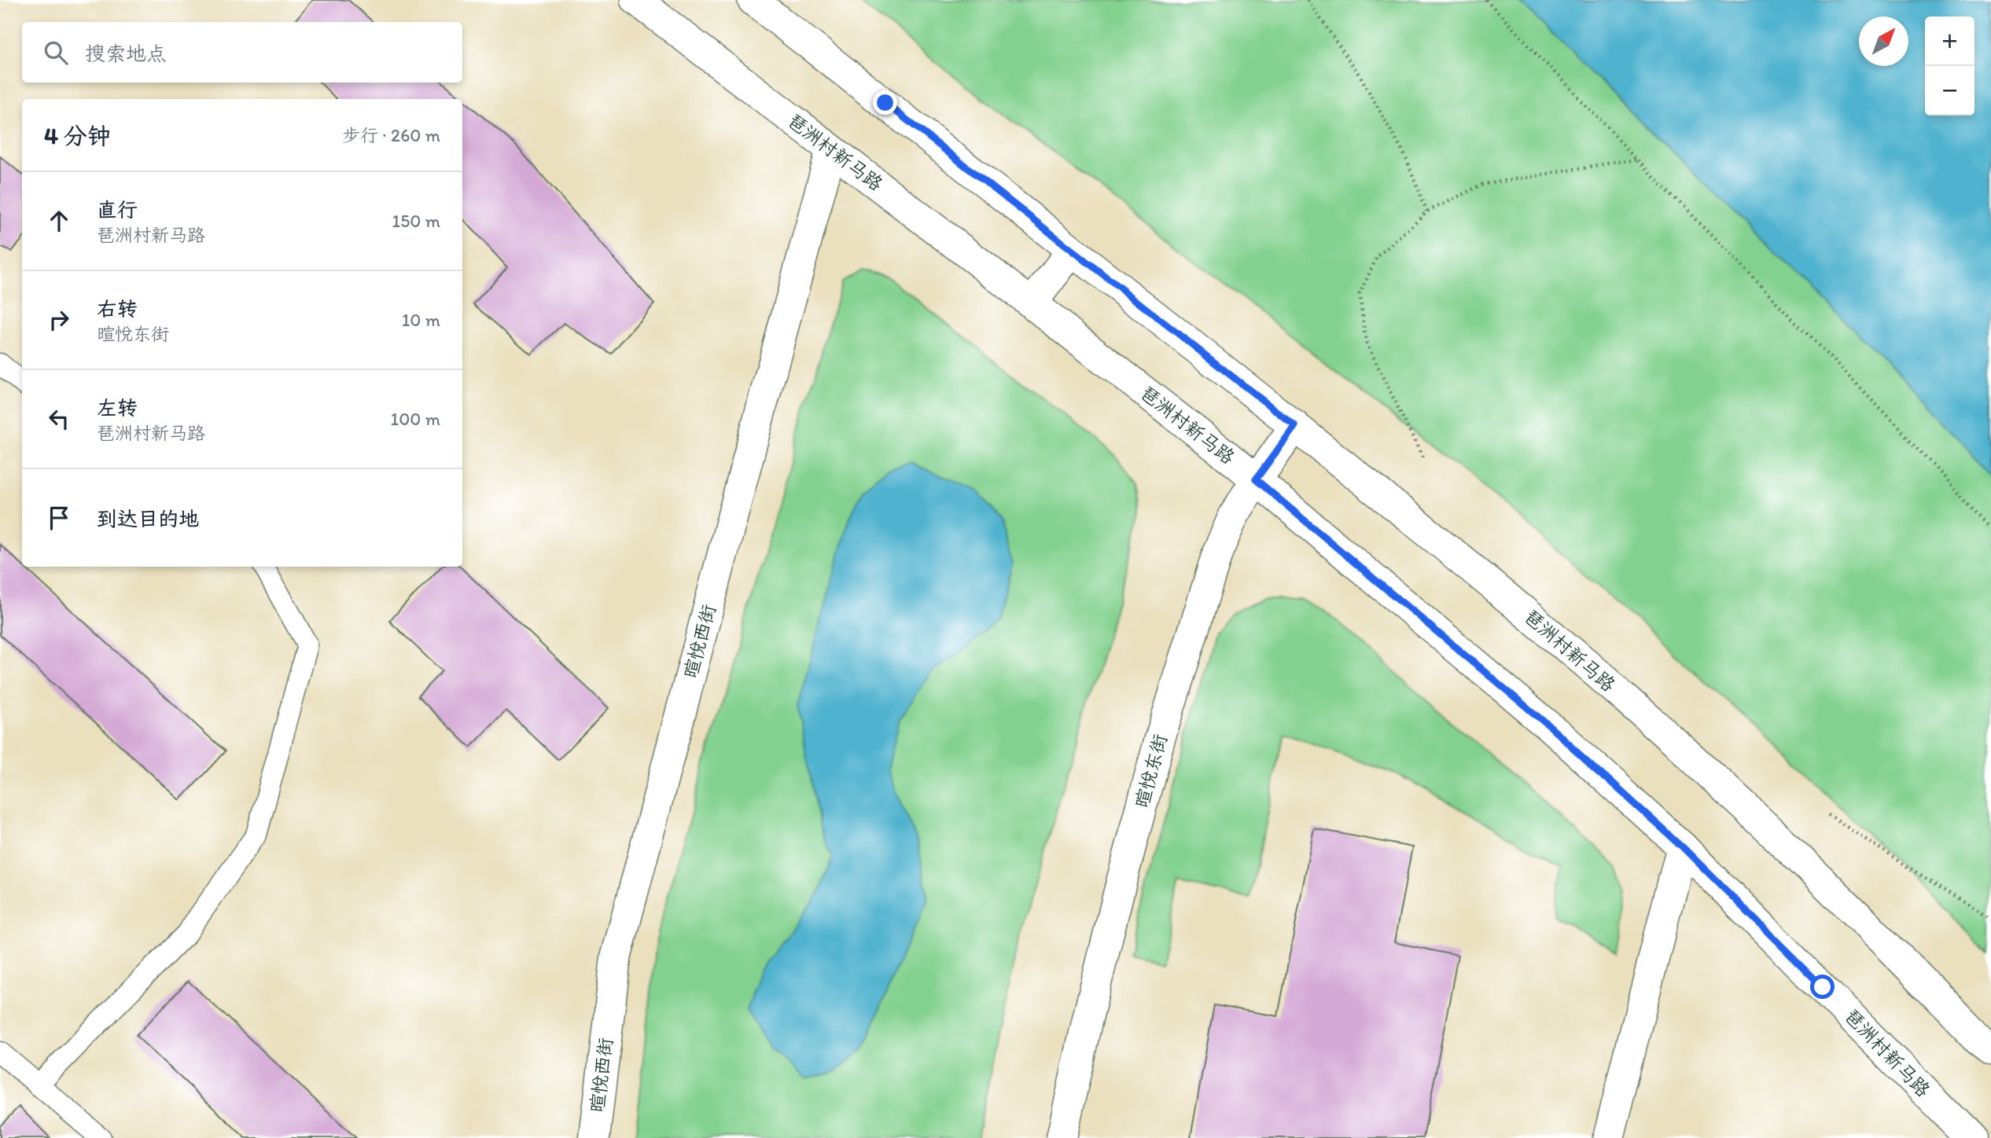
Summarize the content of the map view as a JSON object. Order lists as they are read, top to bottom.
{
  "streets": {
    "street": ["琶洲村新马路", "暄悦西街", "暄悦东街"]
  },
  "crossings": [
    ["琶洲村新马路", "暄悦西街"],
    ["琶洲村新马路", "暄悦东街"]
  ],
  "north": "top right",
  "page": {
    "map_buttons": ["+", "−"],
    "search": "搜索地点",
    "heading": ["4 分钟", "步行 · 260 m"],
    "list": [
      ["直行", "琶洲村新马路", "150 m"],
      ["右转", "暄悦东街", "10 m"],
      ["左转", "琶洲村新马路", "100 m"],
      "到达目的地"
    ]
  }
}
